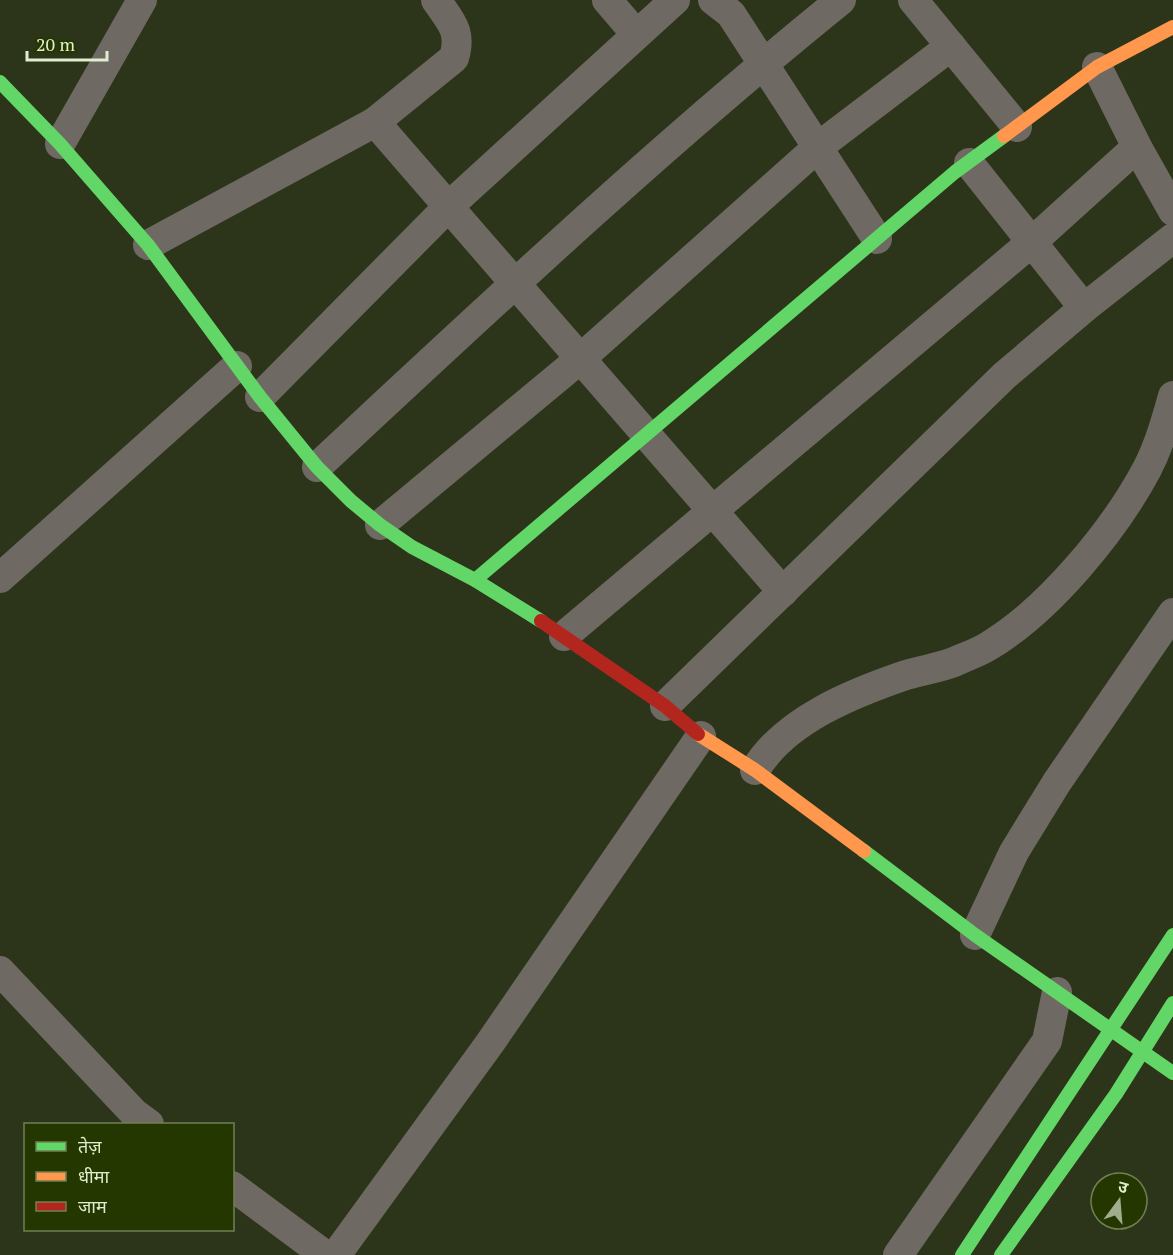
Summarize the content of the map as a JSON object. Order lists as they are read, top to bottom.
{
  "legend": ["तेज़", "धीमा", "जाम"],
  "scale_bar": "20 m",
  "north": "top"
}
